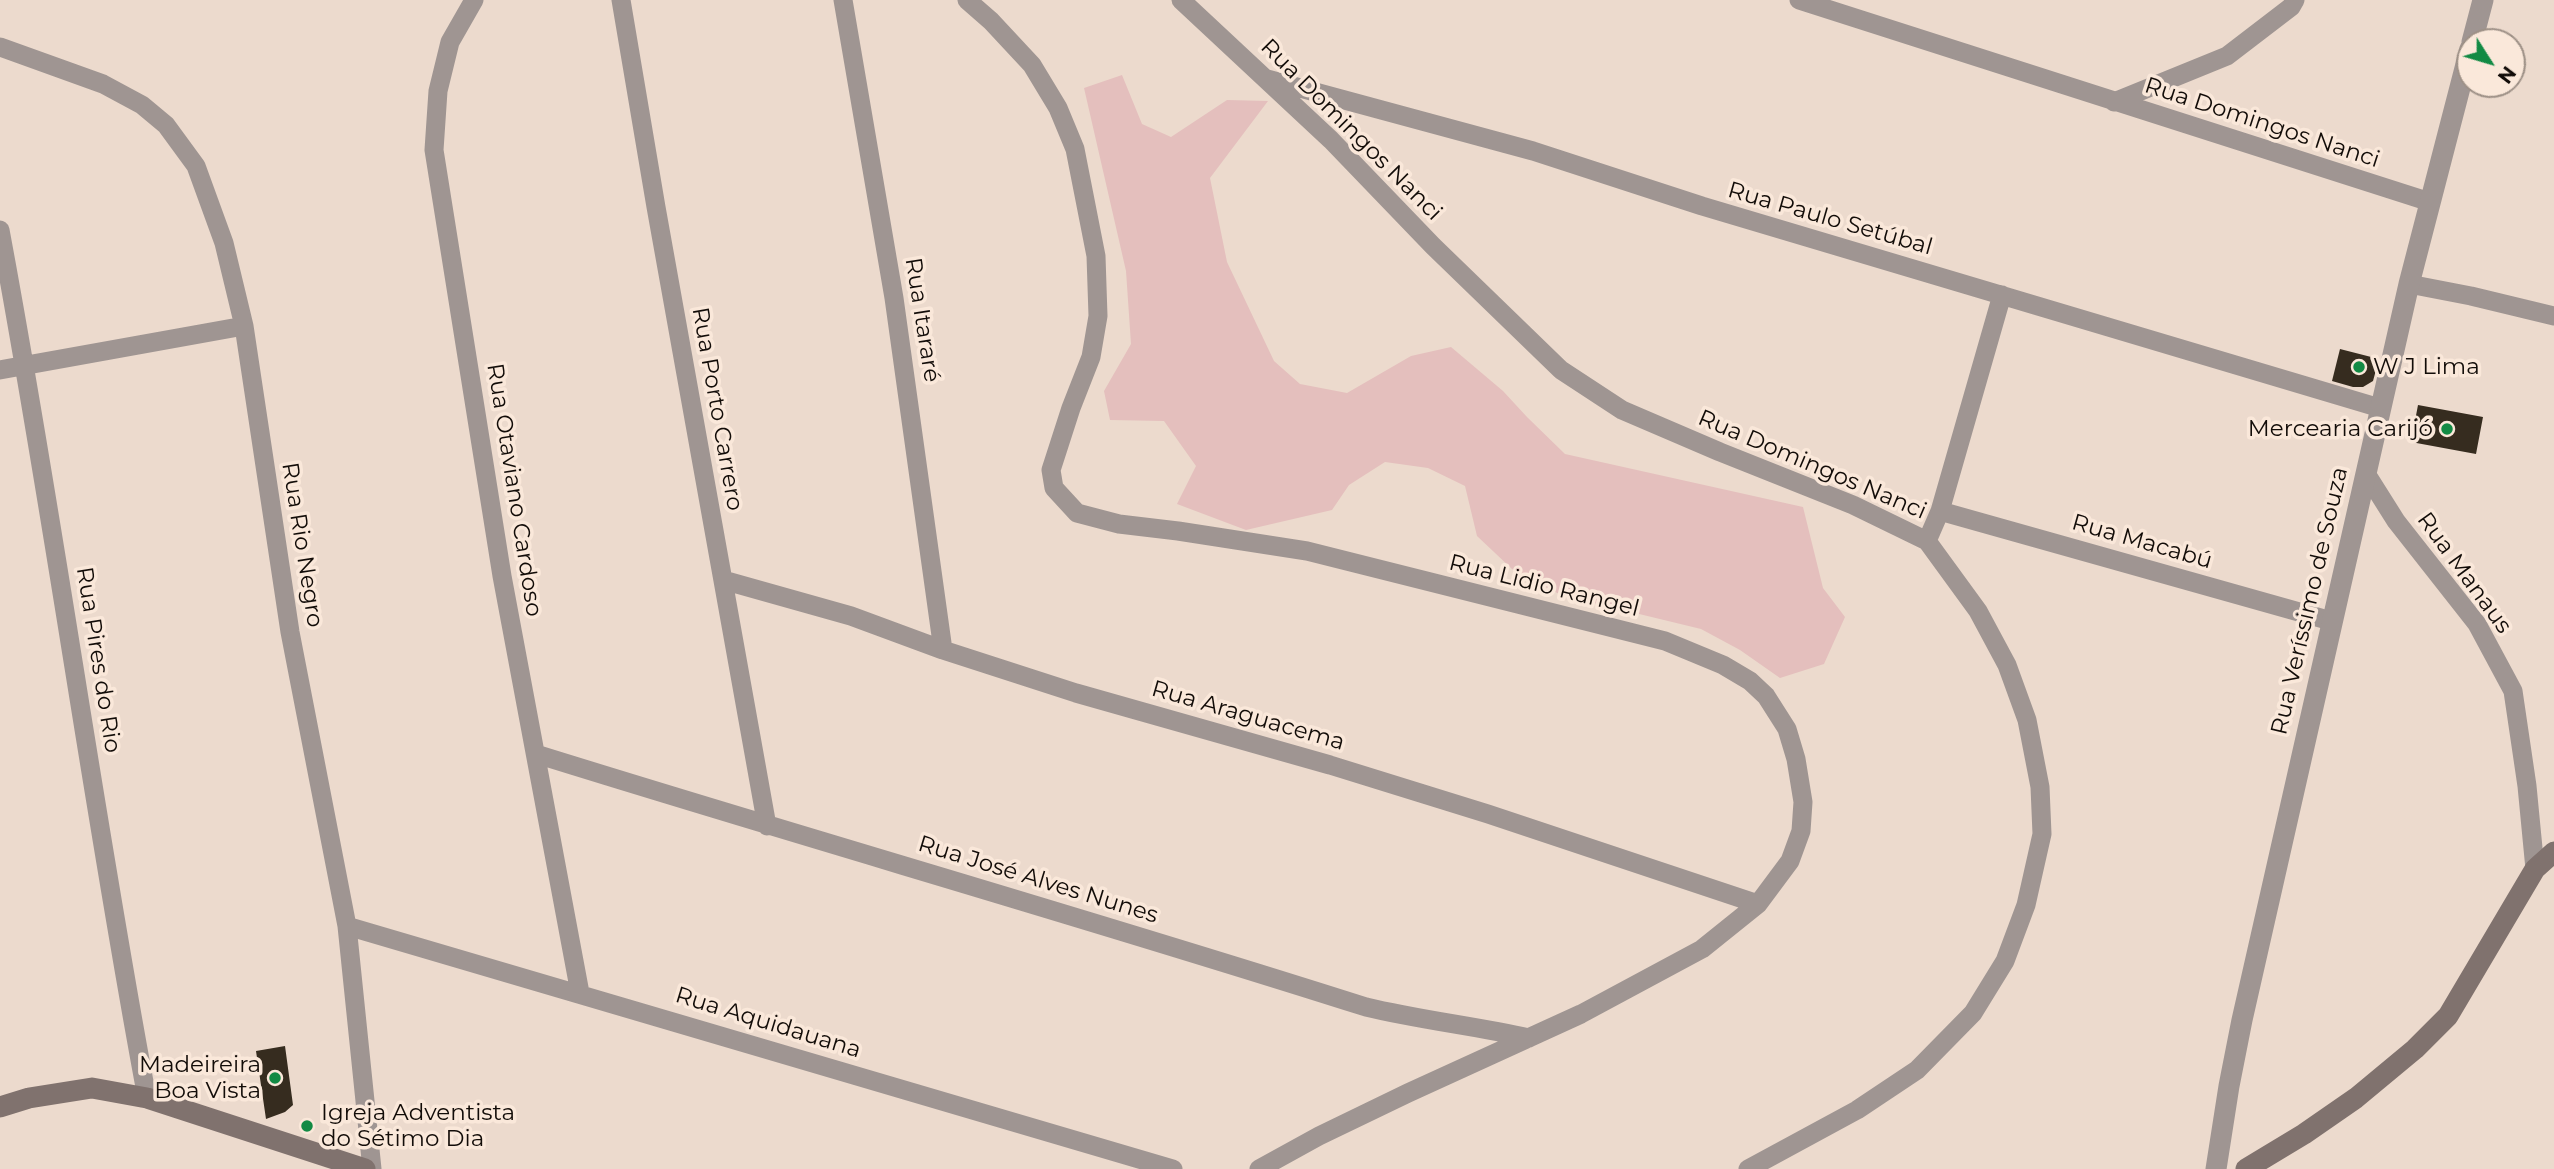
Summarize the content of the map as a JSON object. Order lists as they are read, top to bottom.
{
  "streets": {
    "street": [
      "Rua Domingos Nanci",
      "Rua Paulo Setúbal",
      "Rua Itararé",
      "Rua Porto Carrero",
      "Rua Otaviano Cardoso",
      "Rua Macabú",
      "Rua Rio Negro",
      "Rua Manaus",
      "Rua Lidio Rangel",
      "Rua Veríssimo de Souza",
      "Rua Pires do Rio",
      "Rua Araguacema",
      "Rua José Alves Nunes",
      "Rua Aquidauana"
    ]
  },
  "crossings": [
    ["Rua Domingos Nanci", "Rua Paulo Setúbal"],
    ["Rua Domingos Nanci", "Rua Veríssimo de Souza"],
    ["Rua Paulo Setúbal", "Rua Veríssimo de Souza"],
    ["Rua Itararé", "Rua Araguacema"],
    ["Rua Porto Carrero", "Rua Araguacema"],
    ["Rua Porto Carrero", "Rua José Alves Nunes"],
    ["Rua Otaviano Cardoso", "Rua José Alves Nunes"],
    ["Rua Otaviano Cardoso", "Rua Aquidauana"],
    ["Rua Macabú", "Rua Veríssimo de Souza"],
    ["Rua Rio Negro", "Rua Aquidauana"],
    ["Rua Manaus", "Rua Veríssimo de Souza"],
    ["Rua Lidio Rangel", "Rua Araguacema"],
    ["Rua Lidio Rangel", "Rua José Alves Nunes"]
  ],
  "places": [
    "W J Lima",
    "Mercearia Carijó",
    "Madeireira Boa Vista",
    "Igreja Adventista do Sétimo Dia"
  ],
  "north": "bottom right"
}
